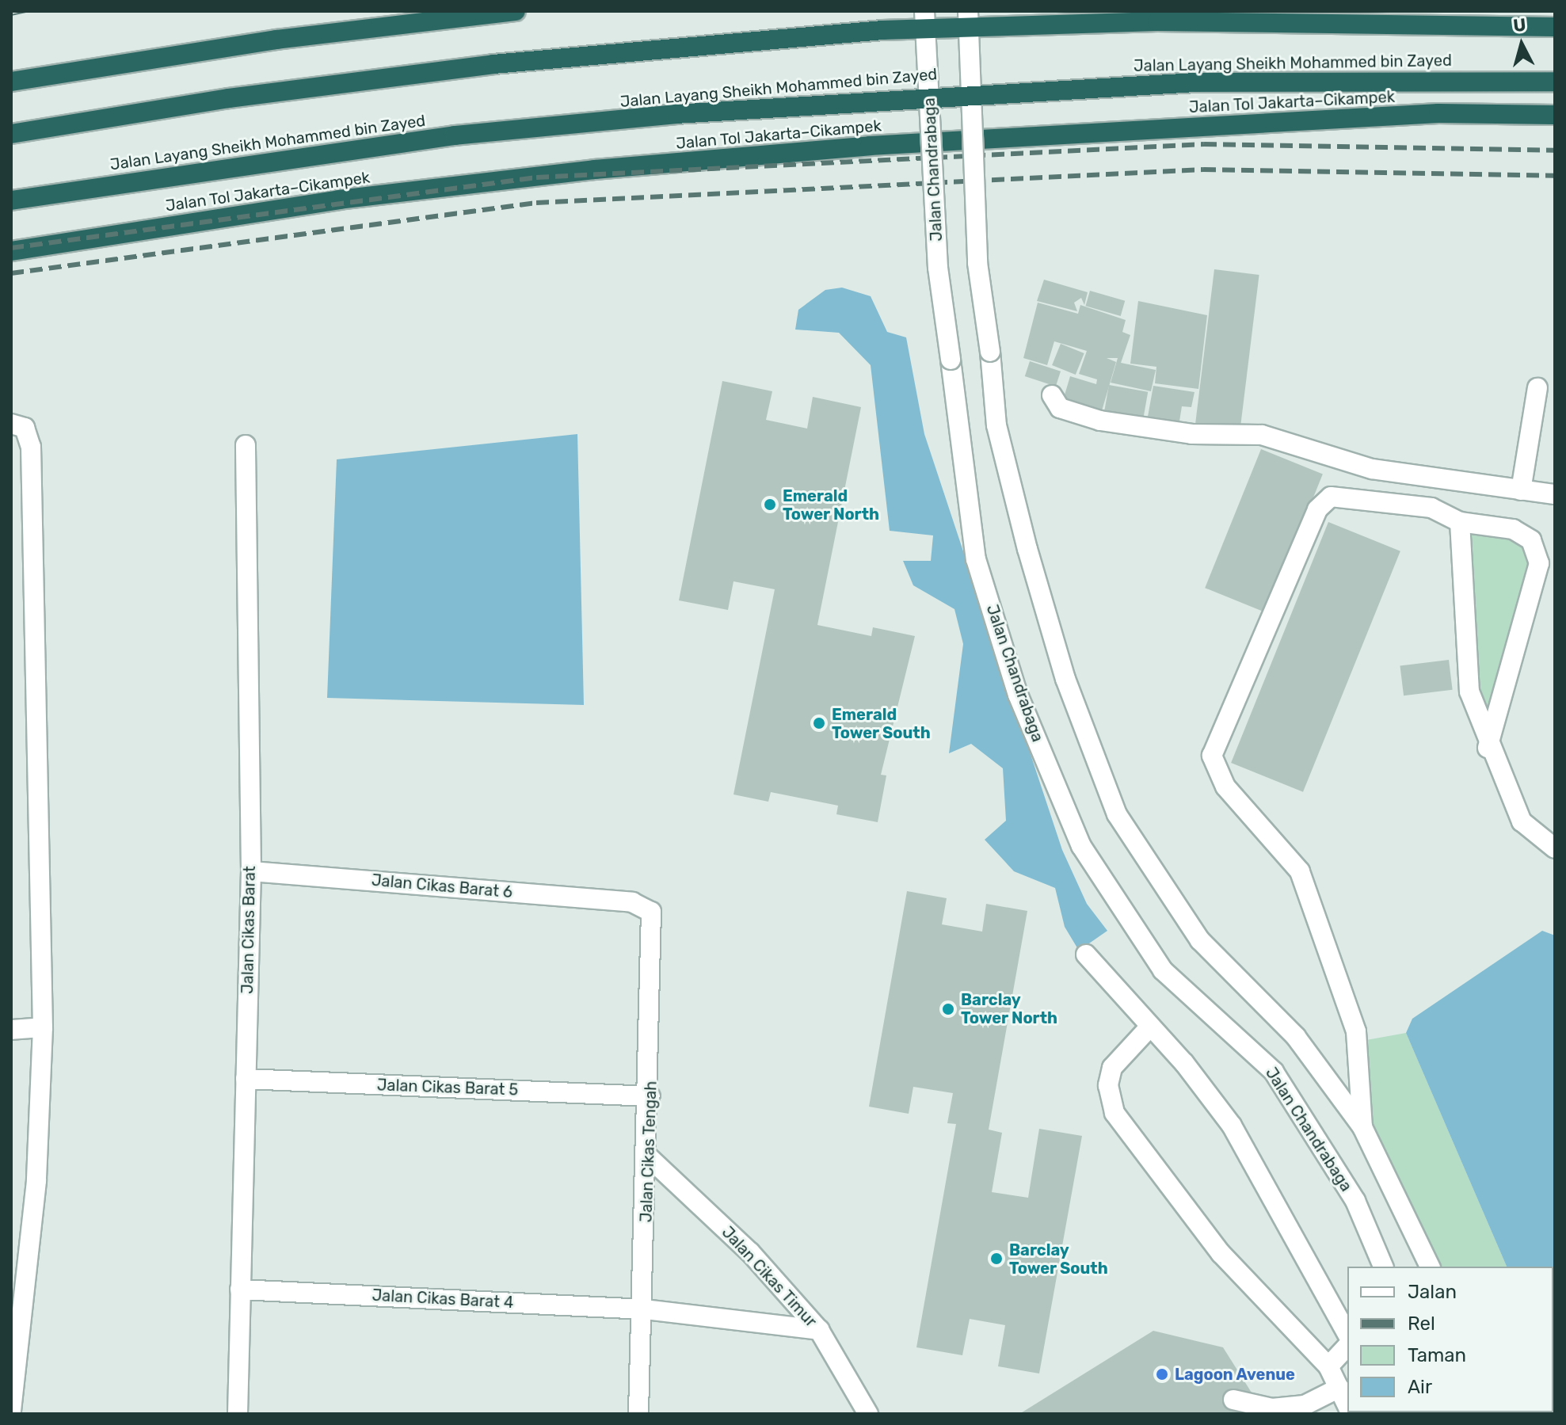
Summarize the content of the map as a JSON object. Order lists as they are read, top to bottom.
{
  "streets": {
    "highway": ["Jalan Layang Sheikh Mohammed bin Zayed", "Jalan Tol Jakarta–Cikampek"],
    "street": [
      "Jalan Chandrabaga",
      "Jalan Cikas Barat 6",
      "Jalan Cikas Barat",
      "Jalan Cikas Barat 5",
      "Jalan Cikas Tengah",
      "Jalan Cikas Timur",
      "Jalan Cikas Barat 4"
    ]
  },
  "crossings": [
    ["Jalan Cikas Barat 6", "Jalan Cikas Barat"],
    ["Jalan Cikas Barat 6", "Jalan Cikas Tengah"],
    ["Jalan Cikas Barat", "Jalan Cikas Barat 5"],
    ["Jalan Cikas Barat", "Jalan Cikas Barat 4"],
    ["Jalan Cikas Barat 5", "Jalan Cikas Tengah"],
    ["Jalan Cikas Tengah", "Jalan Cikas Timur"],
    ["Jalan Cikas Tengah", "Jalan Cikas Barat 4"],
    ["Jalan Cikas Timur", "Jalan Cikas Barat 4"]
  ],
  "places": [
    "Emerald Tower North",
    "Emerald Tower South",
    "Barclay Tower North",
    "Barclay Tower South",
    "Lagoon Avenue"
  ],
  "legend": [
    "Jalan",
    "Rel",
    "Taman",
    "Air"
  ],
  "north": "top"
}
